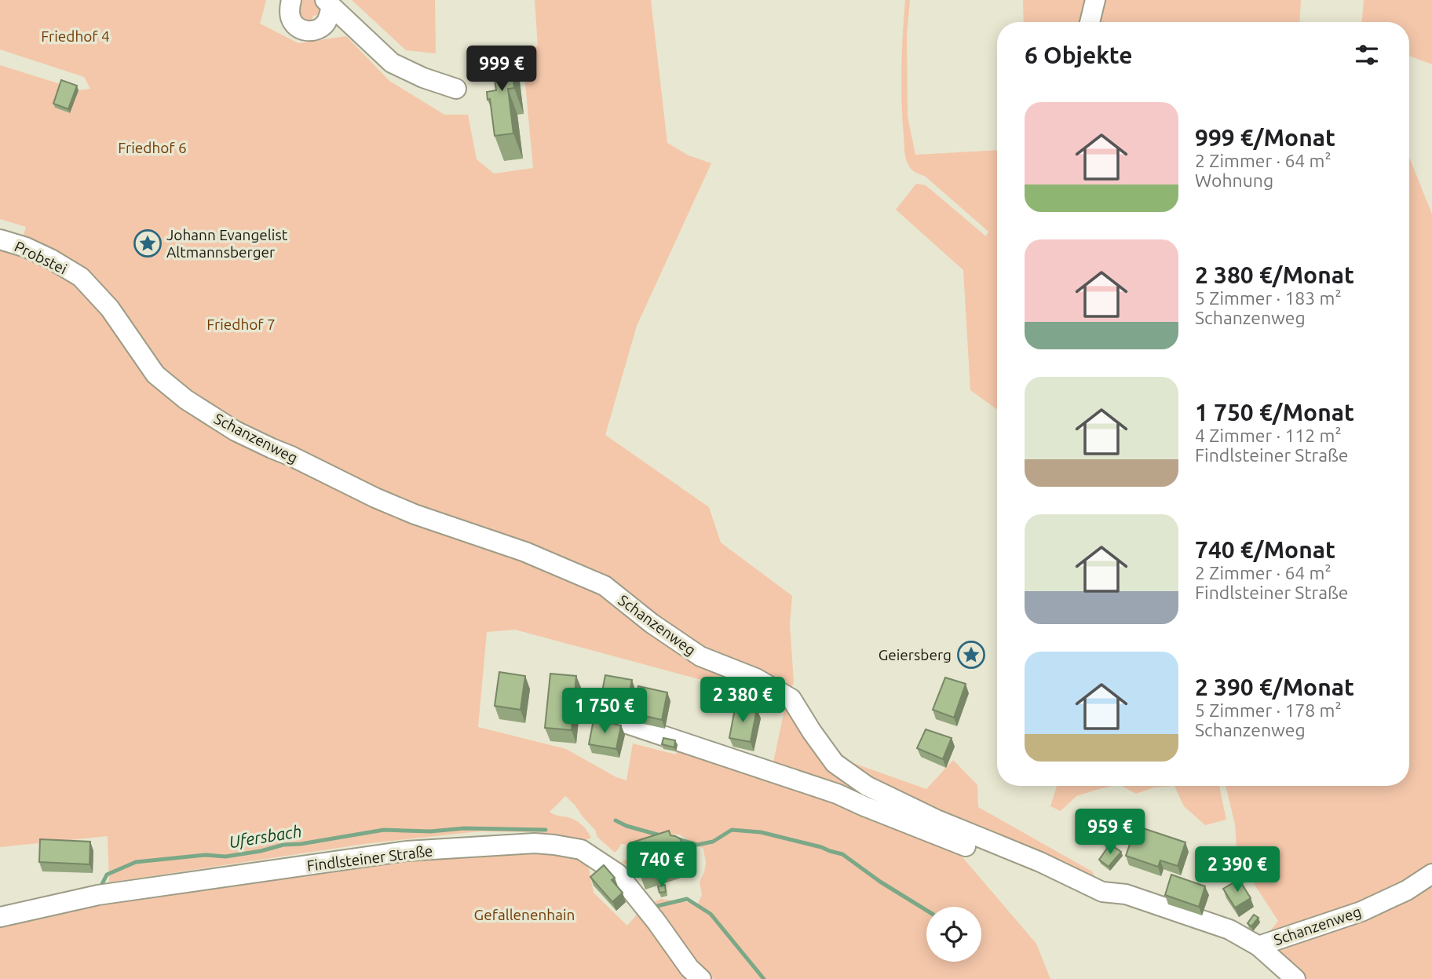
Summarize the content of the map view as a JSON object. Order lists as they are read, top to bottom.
{
  "streets": {
    "street": ["Probstei", "Schanzenweg", "Findlsteiner Straße"]
  },
  "crossings": [
    ["Probstei", "Schanzenweg"]
  ],
  "water": ["Ufersbach"],
  "parks": [
    "Friedhof 4",
    "Friedhof 6",
    "Friedhof 7",
    "Gefallenenhain"
  ],
  "places": {
    "place": ["Johann Evangelist Altmannsberger", "Geiersberg"]
  },
  "page": {
    "heading": "6 Objekte",
    "price": [
      "999 €",
      "2 380 €",
      "1 750 €",
      "959 €",
      "740 €",
      "2 390 €"
    ],
    "list": [
      {
        "name": "999 €/Monat",
        "note": "2 Zimmer · 64 m² · Wohnung"
      },
      {
        "name": "2 380 €/Monat",
        "note": "5 Zimmer · 183 m² · Schanzenweg"
      },
      {
        "name": "1 750 €/Monat",
        "note": "4 Zimmer · 112 m² · Findlsteiner Straße"
      },
      {
        "name": "740 €/Monat",
        "note": "2 Zimmer · 64 m² · Findlsteiner Straße"
      },
      {
        "name": "2 390 €/Monat",
        "note": "5 Zimmer · 178 m² · Schanzenweg"
      }
    ]
  }
}
